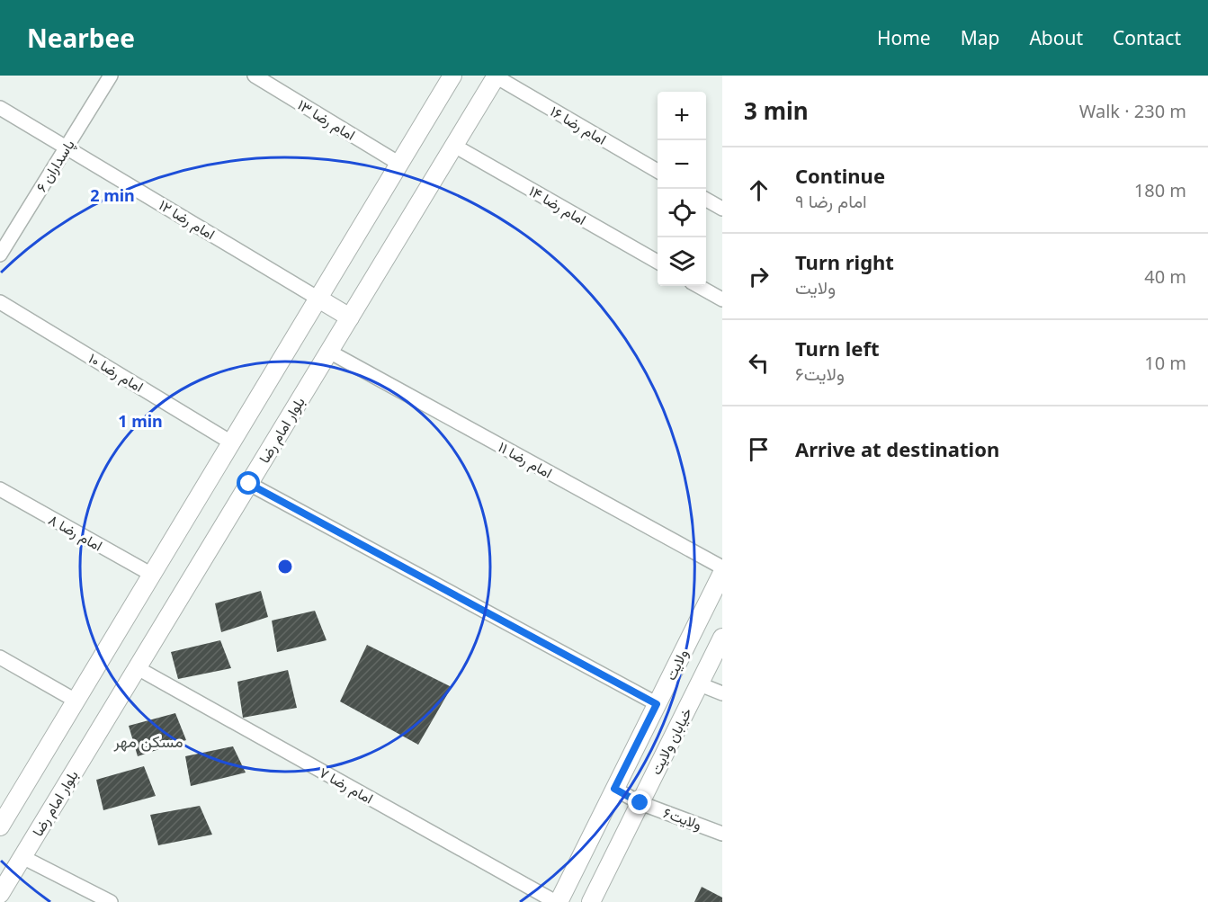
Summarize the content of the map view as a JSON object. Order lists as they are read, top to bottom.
{
  "streets": {
    "street": [
      "امام رضا ۱۳",
      "امام رضا ۱۶",
      "پاسداران ۶",
      "امام رضا ۱۴",
      "امام رضا ۱۲",
      "امام رضا ۱۰",
      "بلوار امام رضا",
      "امام رضا ۱۱",
      "امام رضا ۸",
      "ولایت",
      "خیابان ولایت",
      "امام رضا ۷",
      "ولایت۶"
    ]
  },
  "crossings": [
    ["امام رضا ۱۶", "بلوار امام رضا"],
    ["پاسداران ۶", "امام رضا ۱۲"],
    ["امام رضا ۱۴", "بلوار امام رضا"],
    ["بلوار امام رضا", "امام رضا ۱۱"],
    ["بلوار امام رضا", "امام رضا ۷"],
    ["ولایت", "امام رضا ۷"],
    ["ولایت", "ولایت۶"],
    ["خیابان ولایت", "ولایت۶"]
  ],
  "districts": ["مسکن مهر"],
  "page": {
    "header": "Nearbee",
    "nav": [
      "Home",
      "Map",
      "About",
      "Contact"
    ],
    "heading": ["3 min", "Walk · 230 m"],
    "map_buttons": ["+", "−"],
    "list": [
      ["Continue", "امام رضا ۹", "180 m"],
      ["Turn right", "ولایت", "40 m"],
      ["Turn left", "ولایت۶", "10 m"],
      "Arrive at destination"
    ]
  },
  "rings": ["2 min", "1 min"]
}
